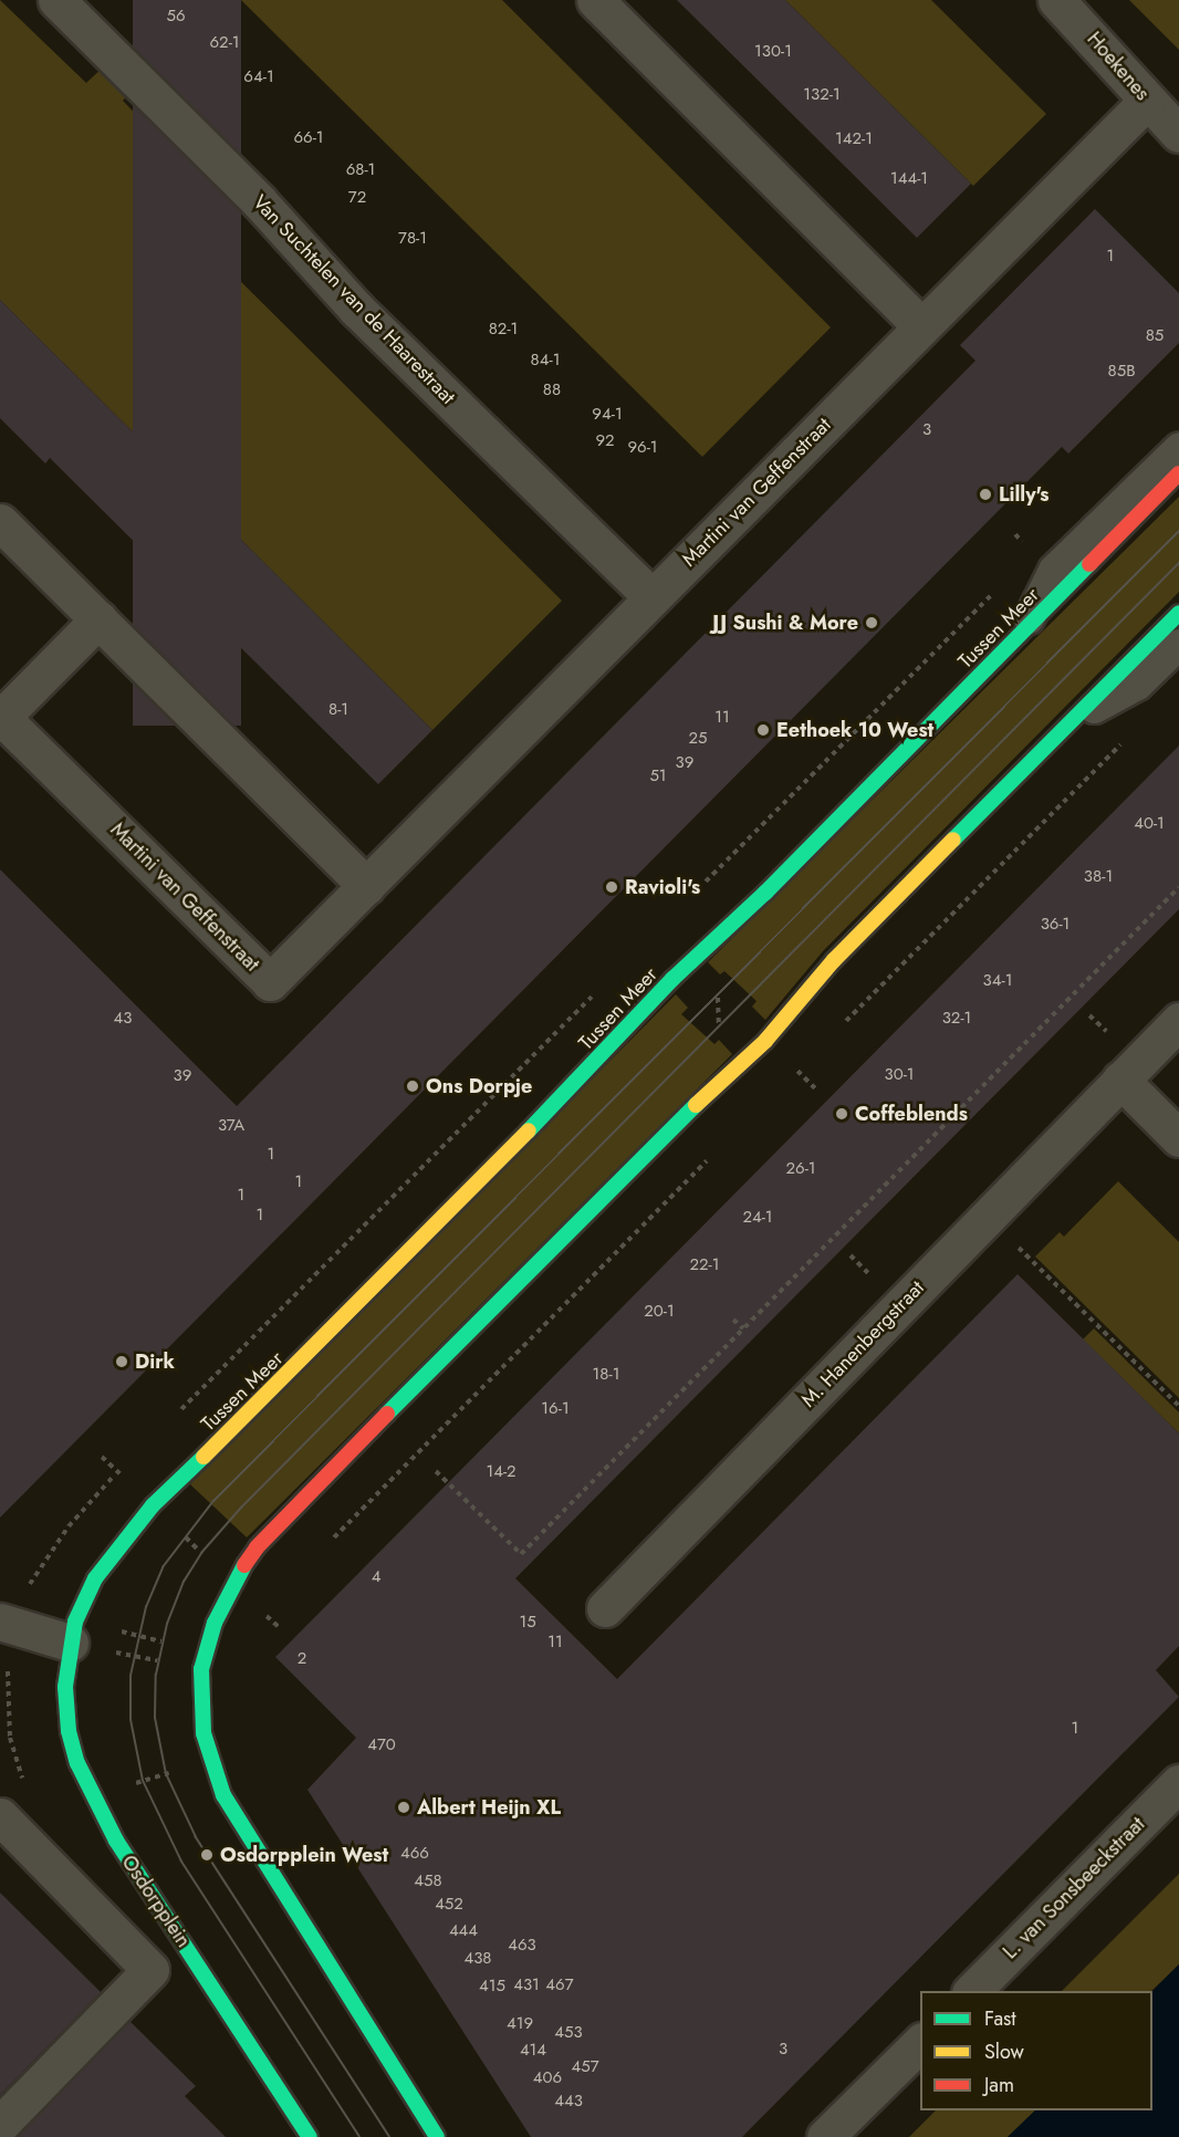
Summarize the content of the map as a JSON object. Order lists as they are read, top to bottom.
{
  "streets": {
    "street": [
      "Hoekenes",
      "Van Suchtelen van de Haarestraat",
      "Martini van Geffenstraat",
      "Tussen Meer",
      "M. Hanenbergstraat",
      "L. van Sonsbeeckstraat",
      "Osdorpplein"
    ]
  },
  "crossings": [
    ["Hoekenes", "Martini van Geffenstraat"],
    ["Van Suchtelen van de Haarestraat", "Martini van Geffenstraat"],
    ["Tussen Meer", "Osdorpplein"]
  ],
  "places": [
    "Lilly's",
    "JJ Sushi & More",
    "Eethoek 10 West",
    "Ravioli's",
    "Ons Dorpje",
    "Coffeblends",
    "Dirk",
    "Albert Heijn XL",
    "Osdorpplein West"
  ],
  "house_numbers": [
    "56",
    "62-1",
    "130-1",
    "64-1",
    "132-1",
    "66-1",
    "142-1",
    "68-1",
    "144-1",
    "72",
    "78-1",
    "1",
    "82-1",
    "85",
    "84-1",
    "85B",
    "88",
    "94-1",
    "3",
    "92",
    "96-1",
    "8-1",
    "11",
    "25",
    "39",
    "51",
    "40-1",
    "38-1",
    "36-1",
    "34-1",
    "43",
    "32-1",
    "30-1",
    "39",
    "37A",
    "1",
    "26-1",
    "1",
    "1",
    "1",
    "24-1",
    "22-1",
    "20-1",
    "18-1",
    "16-1",
    "14-2",
    "4",
    "15",
    "11",
    "2",
    "1",
    "470",
    "466",
    "458",
    "452",
    "444",
    "463",
    "438",
    "431",
    "467",
    "415",
    "419",
    "453",
    "3",
    "414",
    "457",
    "406",
    "443"
  ],
  "legend": ["Fast", "Slow", "Jam"]
}
